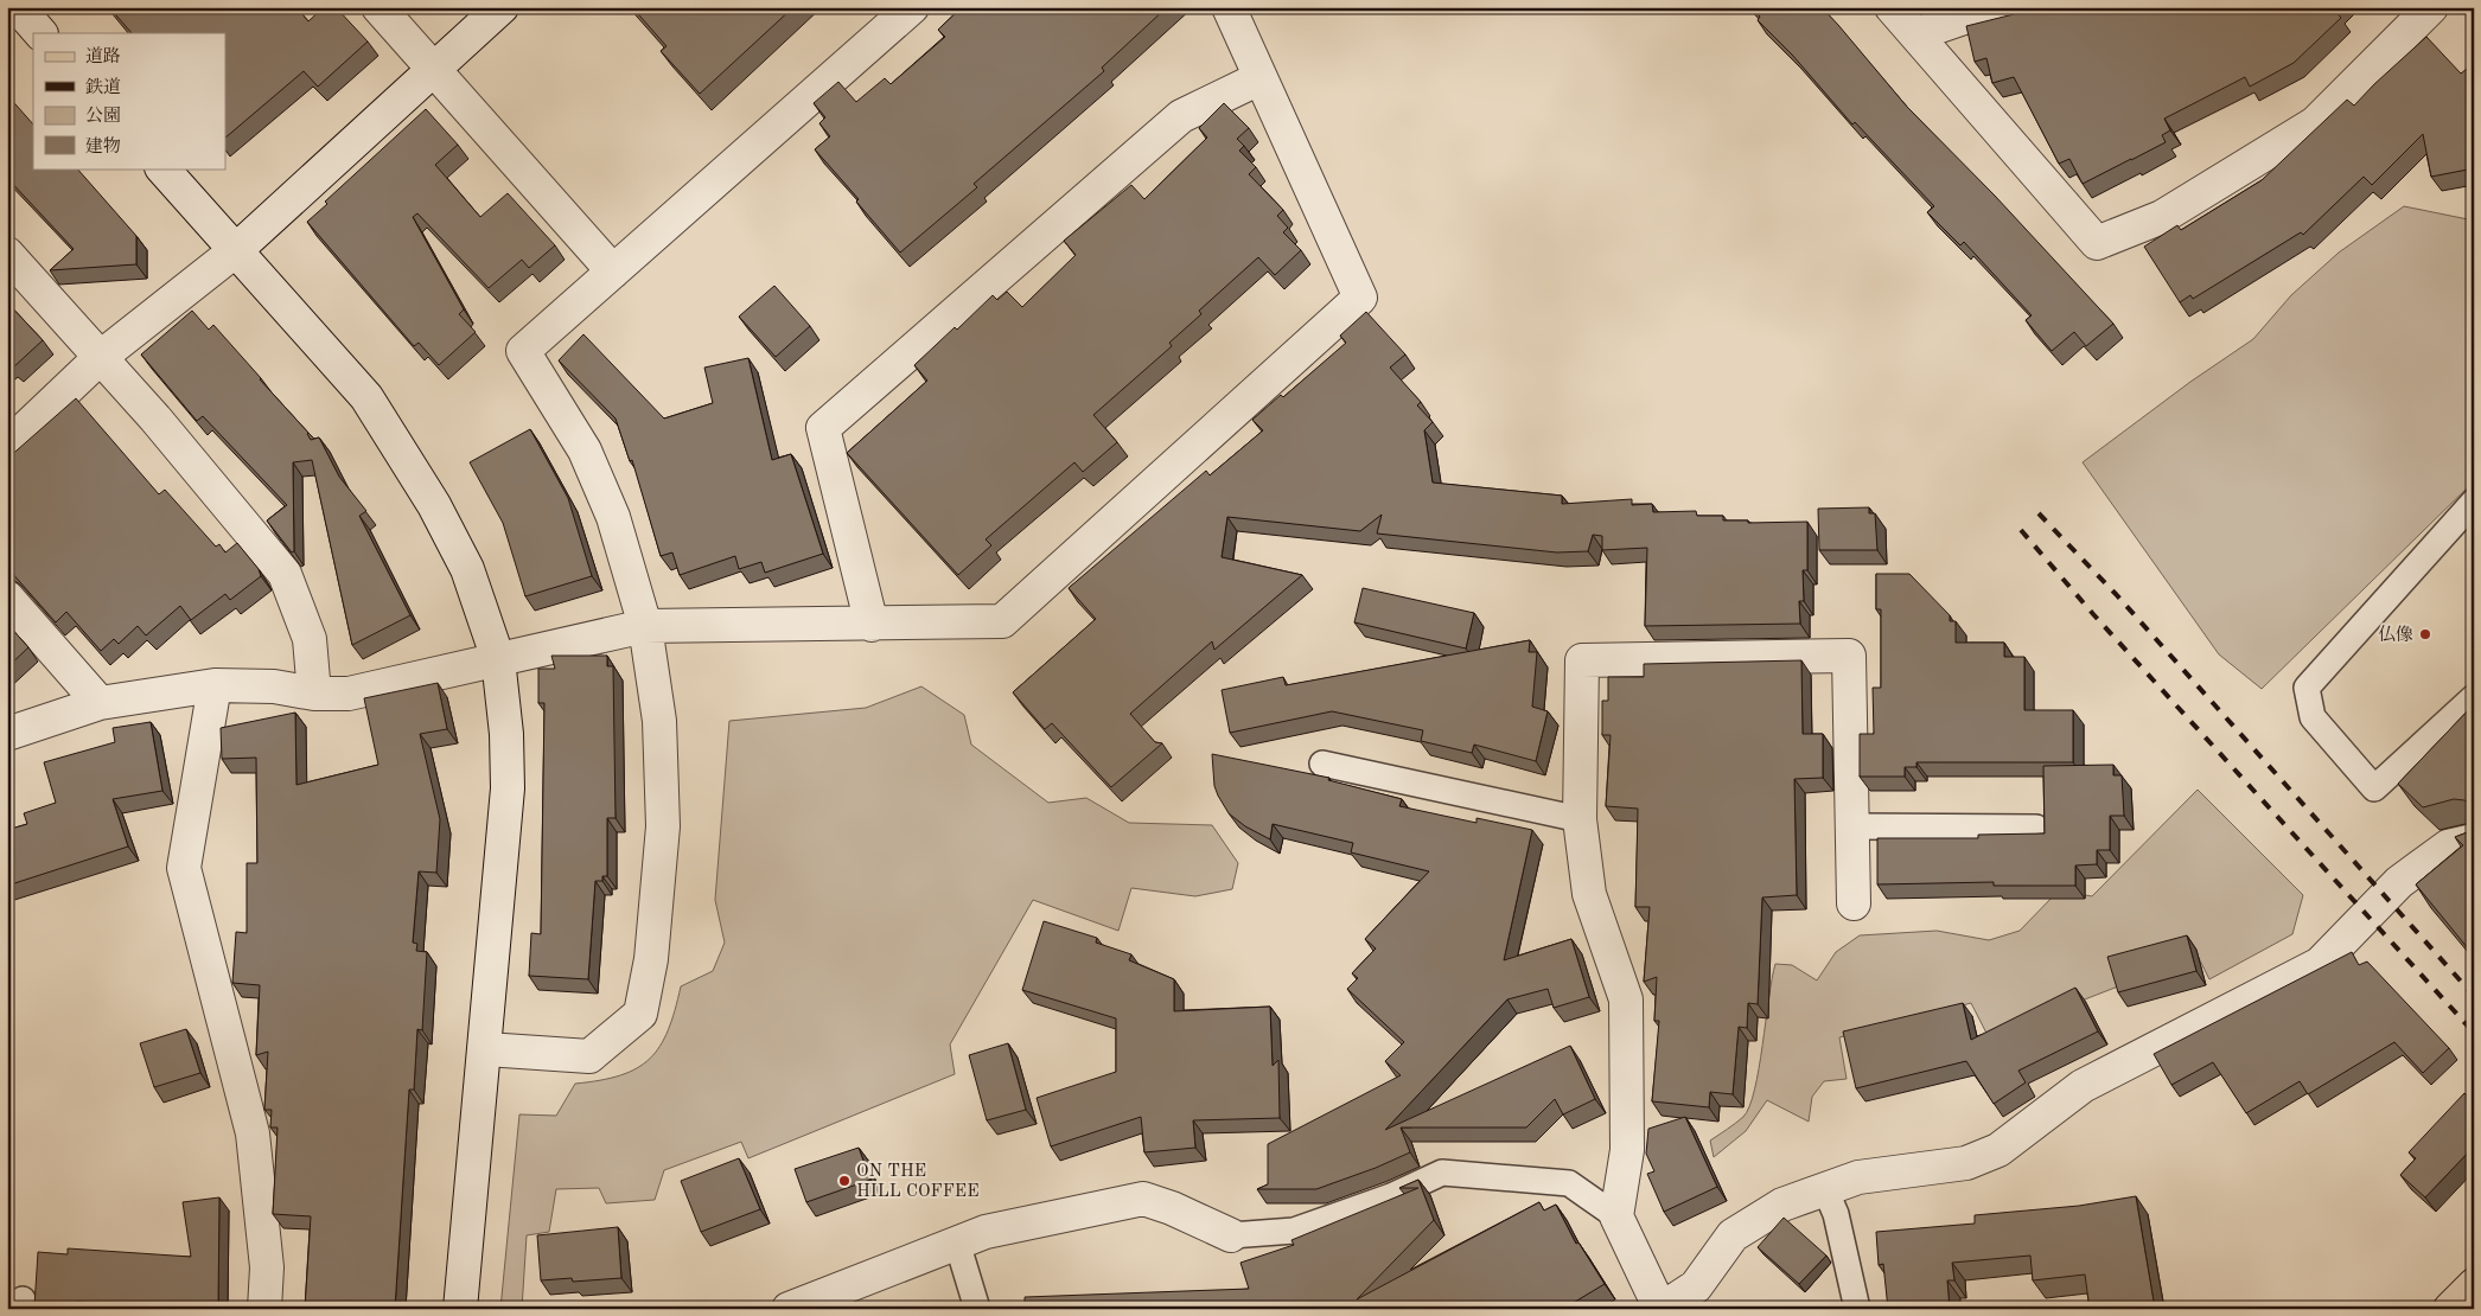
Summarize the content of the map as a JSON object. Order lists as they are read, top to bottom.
{
  "places": ["仏像", "ON THE HILL COFFEE"],
  "legend": [
    "道路",
    "鉄道",
    "公園",
    "建物"
  ]
}
